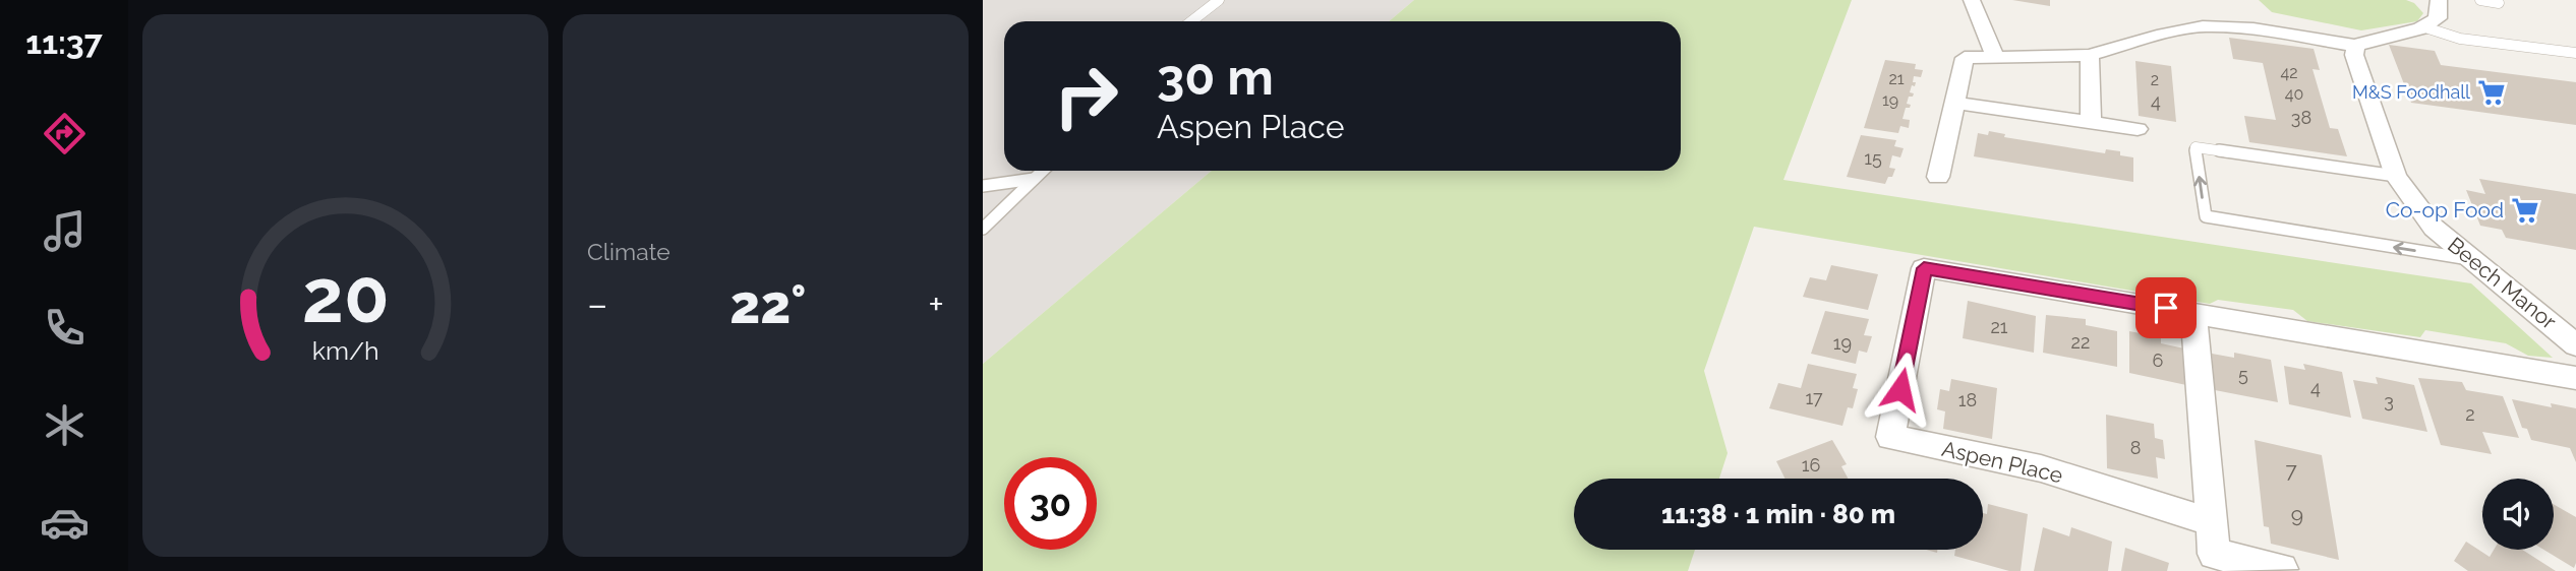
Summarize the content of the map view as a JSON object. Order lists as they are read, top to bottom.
{
  "streets": {
    "street": ["Beech Manor", "Aspen Place"]
  },
  "places": {
    "supermarket": ["M&S Foodhall", "Co-op Food"]
  },
  "house_numbers": [
    "42",
    "21",
    "2",
    "40",
    "19",
    "4",
    "38",
    "15",
    "21",
    "22",
    "19",
    "6",
    "5",
    "4",
    "17",
    "18",
    "3",
    "2",
    "8",
    "16",
    "7",
    "9"
  ],
  "page": {
    "tabs": "11:37",
    "tile": "Climate",
    "turn": ["30 m", "Aspen Place"],
    "heat": ["−", "22°", "+"],
    "limit": "30",
    "trip": "11:38 · 1 min · 80 m",
    "gauge": ["20", "km/h"]
  }
}
